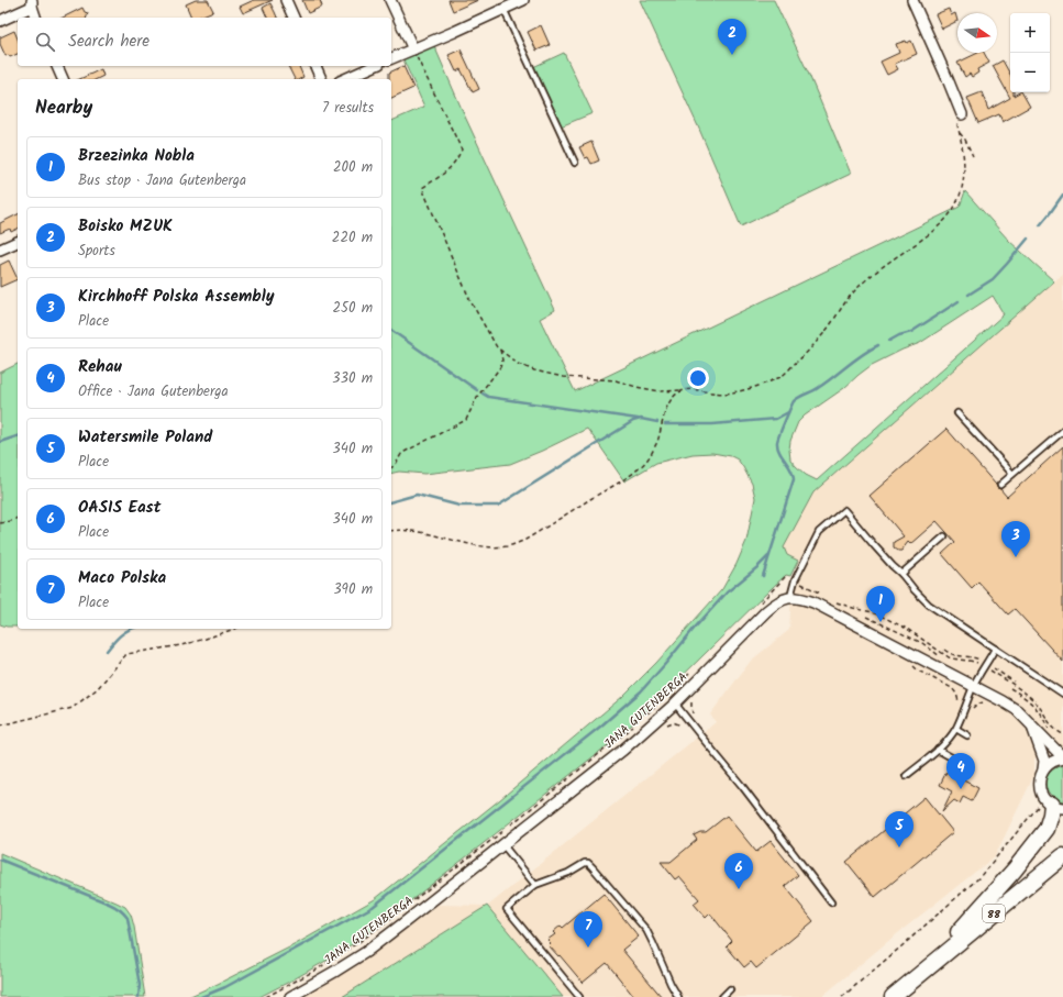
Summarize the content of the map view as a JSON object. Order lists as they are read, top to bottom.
{
  "streets": {
    "main road": ["88"],
    "street": ["JANA GUTENBERGA"]
  },
  "north": "right",
  "page": {
    "map_buttons": ["+", "−"],
    "search": "Search here",
    "pins": [
      "2",
      "3",
      "1",
      "4",
      "5",
      "6",
      "7"
    ],
    "heading": ["Nearby", "7 results"],
    "list": [
      {
        "mark": "1",
        "name": "Brzezinka Nobla",
        "note": "Bus stop · Jana Gutenberga",
        "value": "200 m"
      },
      {
        "mark": "2",
        "name": "Boisko MZUK",
        "note": "Sports",
        "value": "220 m"
      },
      {
        "mark": "3",
        "name": "Kirchhoff Polska Assembly",
        "note": "Place",
        "value": "250 m"
      },
      {
        "mark": "4",
        "name": "Rehau",
        "note": "Office · Jana Gutenberga",
        "value": "330 m"
      },
      {
        "mark": "5",
        "name": "Watersmile Poland",
        "note": "Place",
        "value": "340 m"
      },
      {
        "mark": "6",
        "name": "OASIS East",
        "note": "Place",
        "value": "340 m"
      },
      {
        "mark": "7",
        "name": "Maco Polska",
        "note": "Place",
        "value": "390 m"
      }
    ]
  }
}
